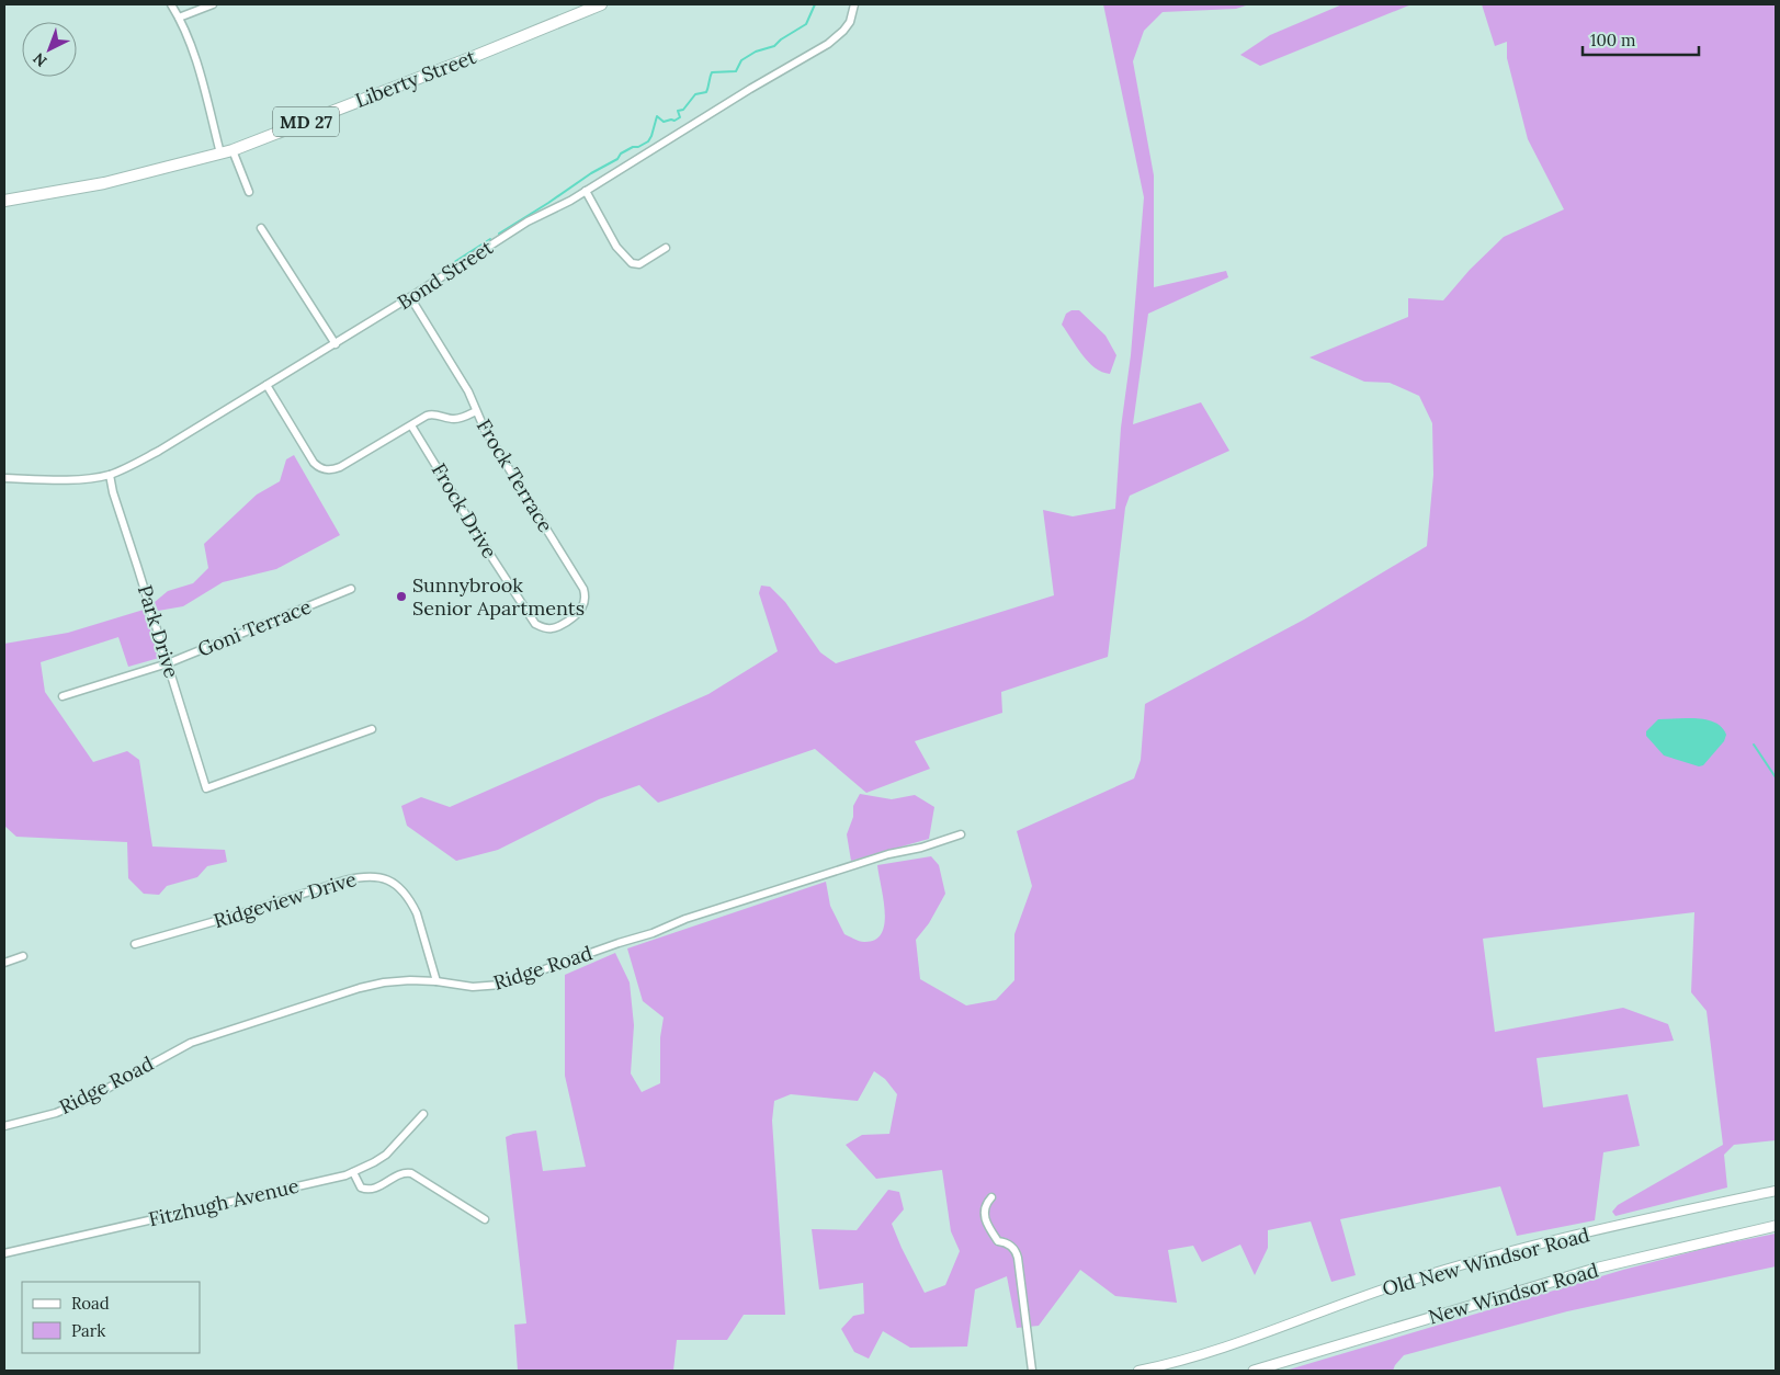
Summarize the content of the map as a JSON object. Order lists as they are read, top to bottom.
{
  "streets": {
    "highway": ["Liberty Street", "MD 27"],
    "main road": ["New Windsor Road"],
    "street": [
      "Bond Street",
      "Frock Terrace",
      "Frock Drive",
      "Goni Terrace",
      "Park Drive",
      "Ridgeview Drive",
      "Ridge Road",
      "Fitzhugh Avenue",
      "Old New Windsor Road"
    ]
  },
  "crossings": [
    ["Bond Street", "Frock Terrace"],
    ["Bond Street", "Park Drive"],
    ["Frock Terrace", "Frock Drive"],
    ["Goni Terrace", "Park Drive"],
    ["Ridgeview Drive", "Ridge Road"]
  ],
  "places": ["Sunnybrook Senior Apartments"],
  "legend": ["Road", "Park"],
  "scale_bar": "100 m",
  "north": "bottom left"
}
